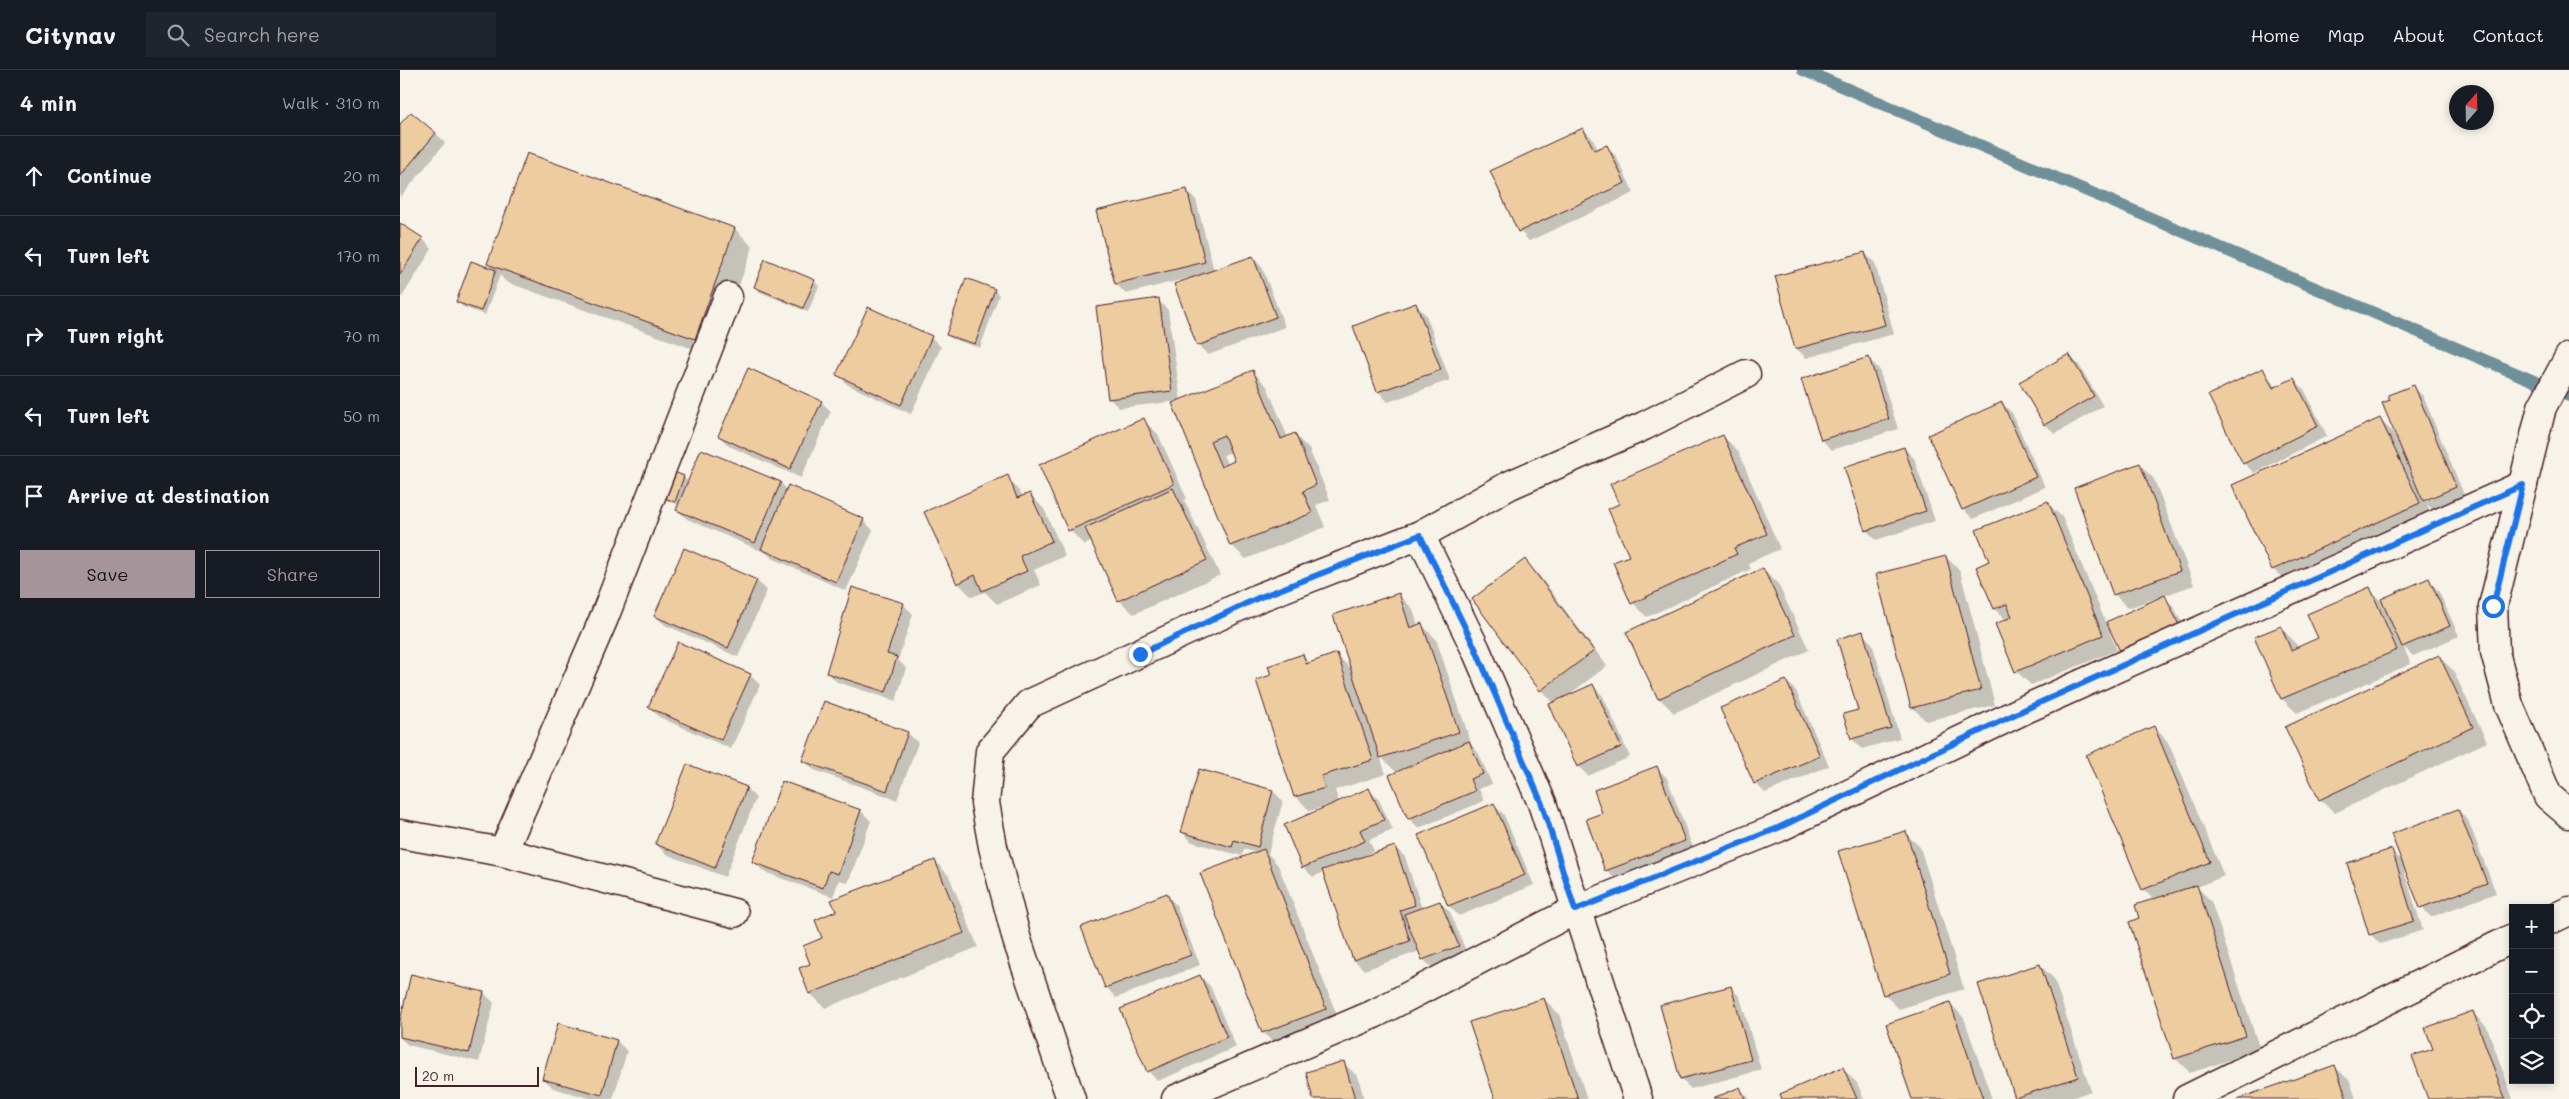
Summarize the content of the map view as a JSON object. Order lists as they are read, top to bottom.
{
  "scale_bar": "20 m",
  "north": "top",
  "page": {
    "header": "Citynav",
    "search": "Search here",
    "nav": [
      "Home",
      "Map",
      "About",
      "Contact"
    ],
    "heading": ["4 min", "Walk · 310 m"],
    "list": [
      ["Continue", "20 m"],
      ["Turn left", "170 m"],
      ["Turn right", "70 m"],
      ["Turn left", "50 m"],
      "Arrive at destination"
    ],
    "buttons": ["Save", "Share"],
    "map_buttons": ["+", "−"],
    "scale": "20 m"
  }
}
